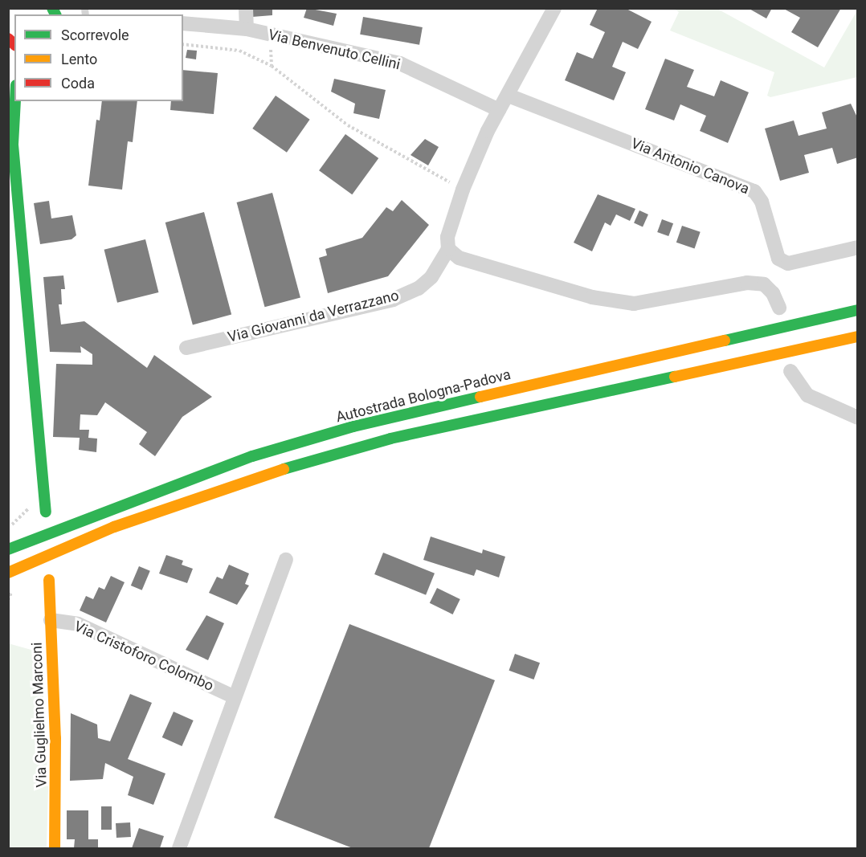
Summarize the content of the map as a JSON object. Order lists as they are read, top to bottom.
{
  "streets": {
    "main road": ["Autostrada Bologna-Padova", "Via Guglielmo Marconi"],
    "street": [
      "Via Benvenuto Cellini",
      "Via Antonio Canova",
      "Via Giovanni da Verrazzano",
      "Via Cristoforo Colombo"
    ]
  },
  "crossings": [
    ["Via Benvenuto Cellini", "Via Giovanni da Verrazzano"],
    ["Via Antonio Canova", "Via Giovanni da Verrazzano"],
    ["Via Cristoforo Colombo", "Via Guglielmo Marconi"]
  ],
  "legend": ["Scorrevole", "Lento", "Coda"]
}
